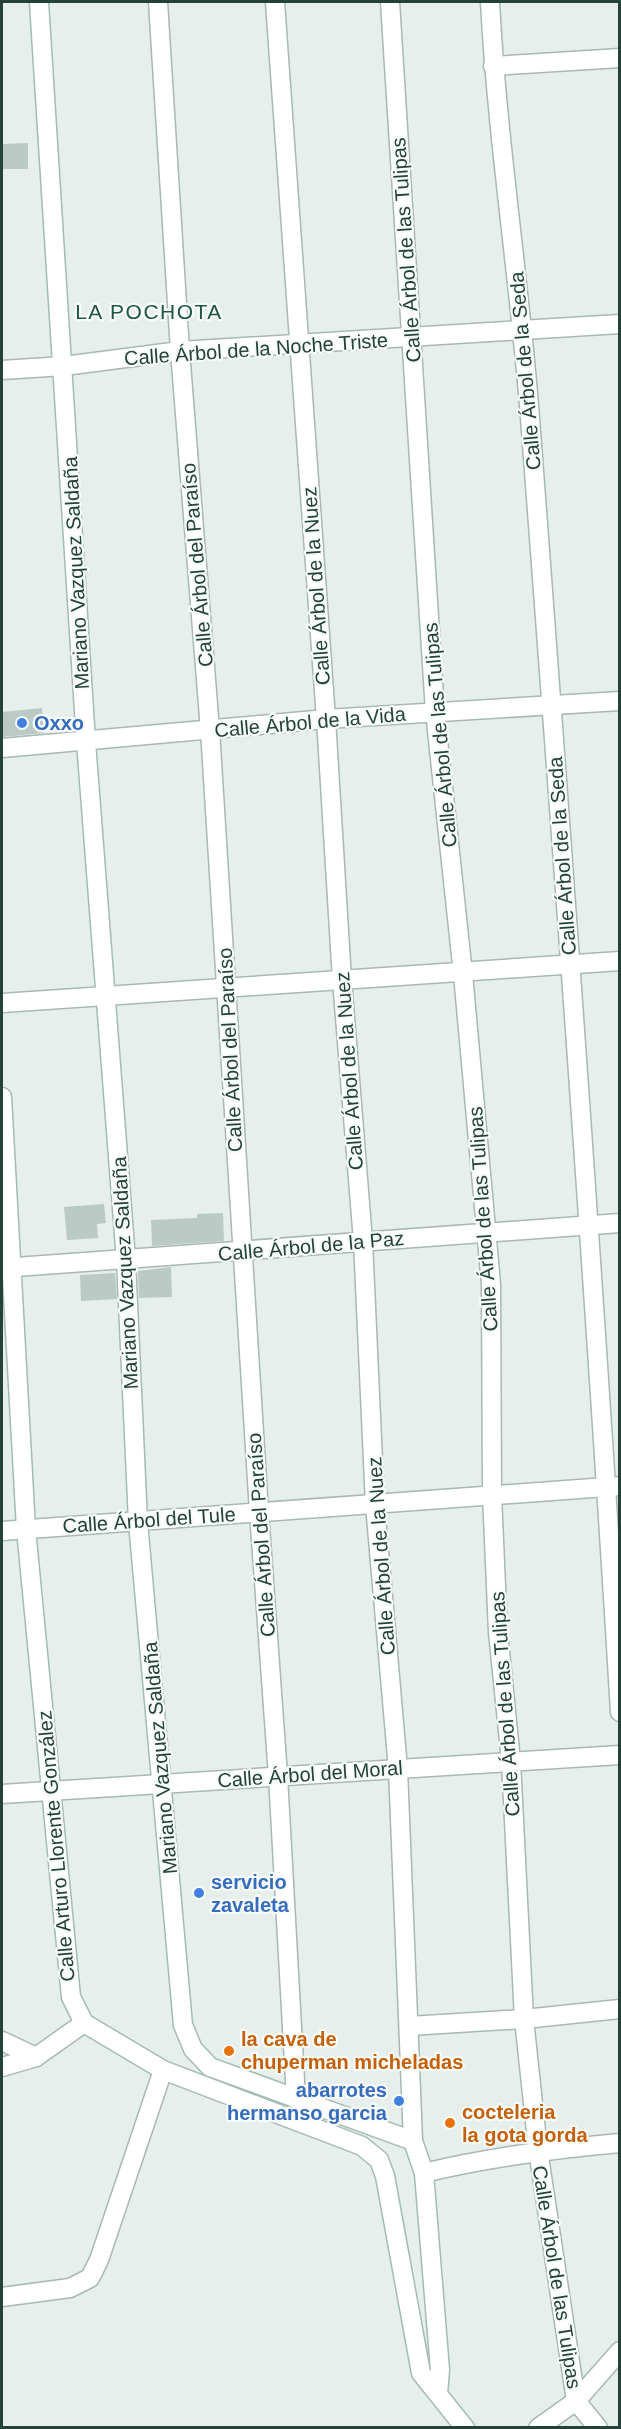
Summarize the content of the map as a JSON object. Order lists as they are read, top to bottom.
{
  "streets": {
    "street": [
      "Calle Árbol de las Tulipas",
      "Calle Árbol de la Noche Triste",
      "Calle Árbol de la Seda",
      "Calle Árbol del Paraíso",
      "Mariano Vazquez Saldaña",
      "Calle Árbol de la Nuez",
      "Calle Árbol de la Vida",
      "Calle Árbol de la Paz",
      "Calle Árbol del Tule",
      "Calle Árbol del Moral",
      "Calle Arturo Llorente González"
    ]
  },
  "crossings": [
    ["Calle Árbol de las Tulipas", "Calle Árbol de la Noche Triste"],
    ["Calle Árbol de las Tulipas", "Calle Árbol de la Vida"],
    ["Calle Árbol de las Tulipas", "Calle Árbol de la Paz"],
    ["Calle Árbol de las Tulipas", "Calle Árbol del Tule"],
    ["Calle Árbol de las Tulipas", "Calle Árbol del Moral"],
    ["Calle Árbol de la Noche Triste", "Calle Árbol de la Seda"],
    ["Calle Árbol de la Noche Triste", "Calle Árbol del Paraíso"],
    ["Calle Árbol de la Noche Triste", "Mariano Vazquez Saldaña"],
    ["Calle Árbol de la Noche Triste", "Calle Árbol de la Nuez"],
    ["Calle Árbol de la Seda", "Calle Árbol de la Vida"],
    ["Calle Árbol de la Seda", "Calle Árbol de la Paz"],
    ["Calle Árbol de la Seda", "Calle Árbol del Tule"],
    ["Calle Árbol del Paraíso", "Mariano Vazquez Saldaña"],
    ["Calle Árbol del Paraíso", "Calle Árbol de la Vida"],
    ["Calle Árbol del Paraíso", "Calle Árbol de la Paz"],
    ["Calle Árbol del Paraíso", "Calle Árbol del Tule"],
    ["Calle Árbol del Paraíso", "Calle Árbol del Moral"],
    ["Mariano Vazquez Saldaña", "Calle Árbol de la Nuez"],
    ["Mariano Vazquez Saldaña", "Calle Árbol de la Vida"],
    ["Mariano Vazquez Saldaña", "Calle Árbol de la Paz"],
    ["Mariano Vazquez Saldaña", "Calle Árbol del Tule"],
    ["Mariano Vazquez Saldaña", "Calle Árbol del Moral"],
    ["Calle Árbol de la Nuez", "Calle Árbol de la Vida"],
    ["Calle Árbol de la Nuez", "Calle Árbol de la Paz"],
    ["Calle Árbol de la Nuez", "Calle Árbol del Tule"],
    ["Calle Árbol de la Nuez", "Calle Árbol del Moral"],
    ["Calle Árbol de la Paz", "Calle Arturo Llorente González"],
    ["Calle Árbol del Tule", "Calle Arturo Llorente González"],
    ["Calle Árbol del Moral", "Calle Arturo Llorente González"]
  ],
  "districts": ["LA POCHOTA"],
  "places": [
    "Oxxo",
    "servicio zavaleta",
    "la cava de chuperman micheladas",
    "abarrotes hermanso garcia",
    "cocteleria la gota gorda"
  ]
}
